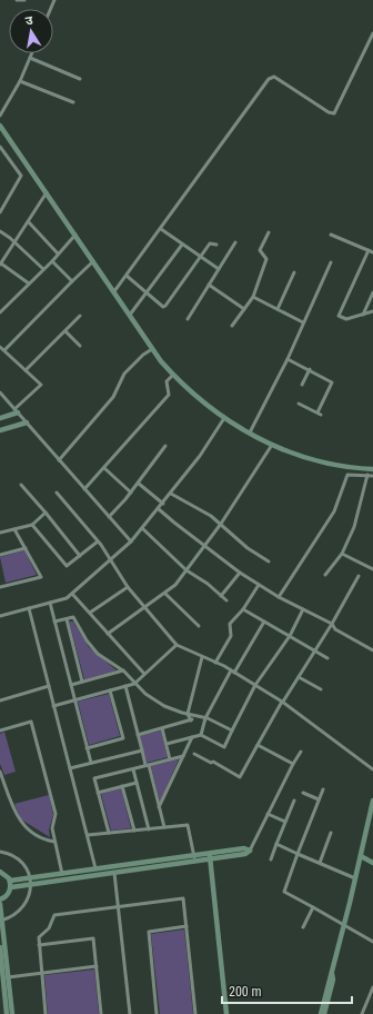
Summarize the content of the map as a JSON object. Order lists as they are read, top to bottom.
{
  "scale_bar": "200 m",
  "north": "top"
}
